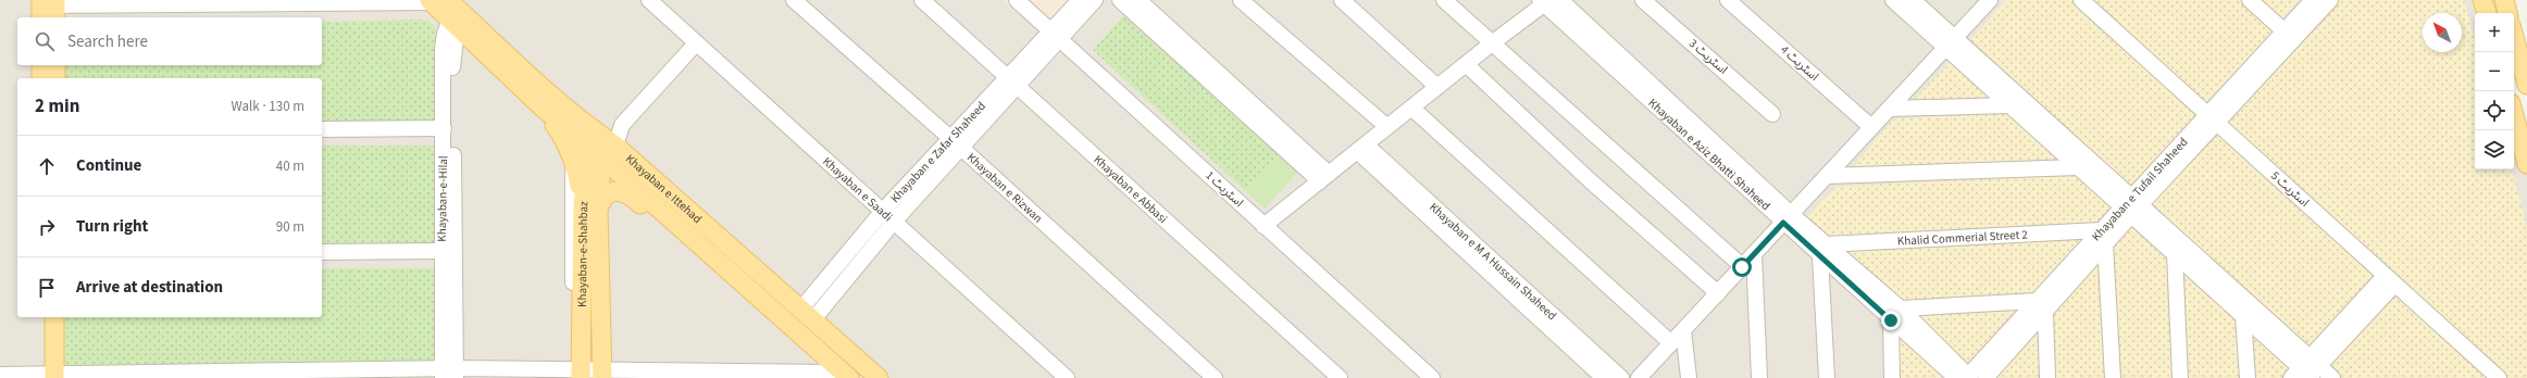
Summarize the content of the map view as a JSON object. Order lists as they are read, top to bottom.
{
  "streets": {
    "main road": ["Khayaban e Ittehad", "Khayaban-e-Shahbaz"],
    "street": [
      "اسٹریٹ 3",
      "اسٹریٹ 4",
      "Khayaban e Zafar Shaheed",
      "Khayaban e Aziz Bhatti Shaheed",
      "Khayaban e Rizwan",
      "Khayaban e Tufail Shaheed",
      "Khayaban e Saadi",
      "Khayaban e Abbasi",
      "اسٹریٹ 1",
      "اسٹریٹ 5",
      "Khayaban-e-Hilal",
      "Khalid Commerial Street 2",
      "Khayaban e M A Hussain Shaheed"
    ]
  },
  "crossings": [
    ["Khayaban e Zafar Shaheed", "Khayaban e Ittehad"],
    ["Khayaban e Zafar Shaheed", "Khayaban e Rizwan"],
    ["Khayaban e Zafar Shaheed", "Khayaban e Saadi"],
    ["Khayaban e Zafar Shaheed", "Khayaban e Abbasi"],
    ["Khayaban e Zafar Shaheed", "اسٹریٹ 1"],
    ["Khayaban e Aziz Bhatti Shaheed", "Khayaban e Tufail Shaheed"],
    ["Khayaban e Aziz Bhatti Shaheed", "Khalid Commerial Street 2"],
    ["Khayaban e Ittehad", "Khayaban-e-Hilal"],
    ["Khayaban e Ittehad", "Khayaban-e-Shahbaz"],
    ["Khayaban e Tufail Shaheed", "اسٹریٹ 5"],
    ["Khayaban e Tufail Shaheed", "Khalid Commerial Street 2"]
  ],
  "north": "top left",
  "page": {
    "map_buttons": ["+", "−"],
    "search": "Search here",
    "heading": ["2 min", "Walk · 130 m"],
    "list": [
      ["Continue", "40 m"],
      ["Turn right", "90 m"],
      "Arrive at destination"
    ]
  }
}
